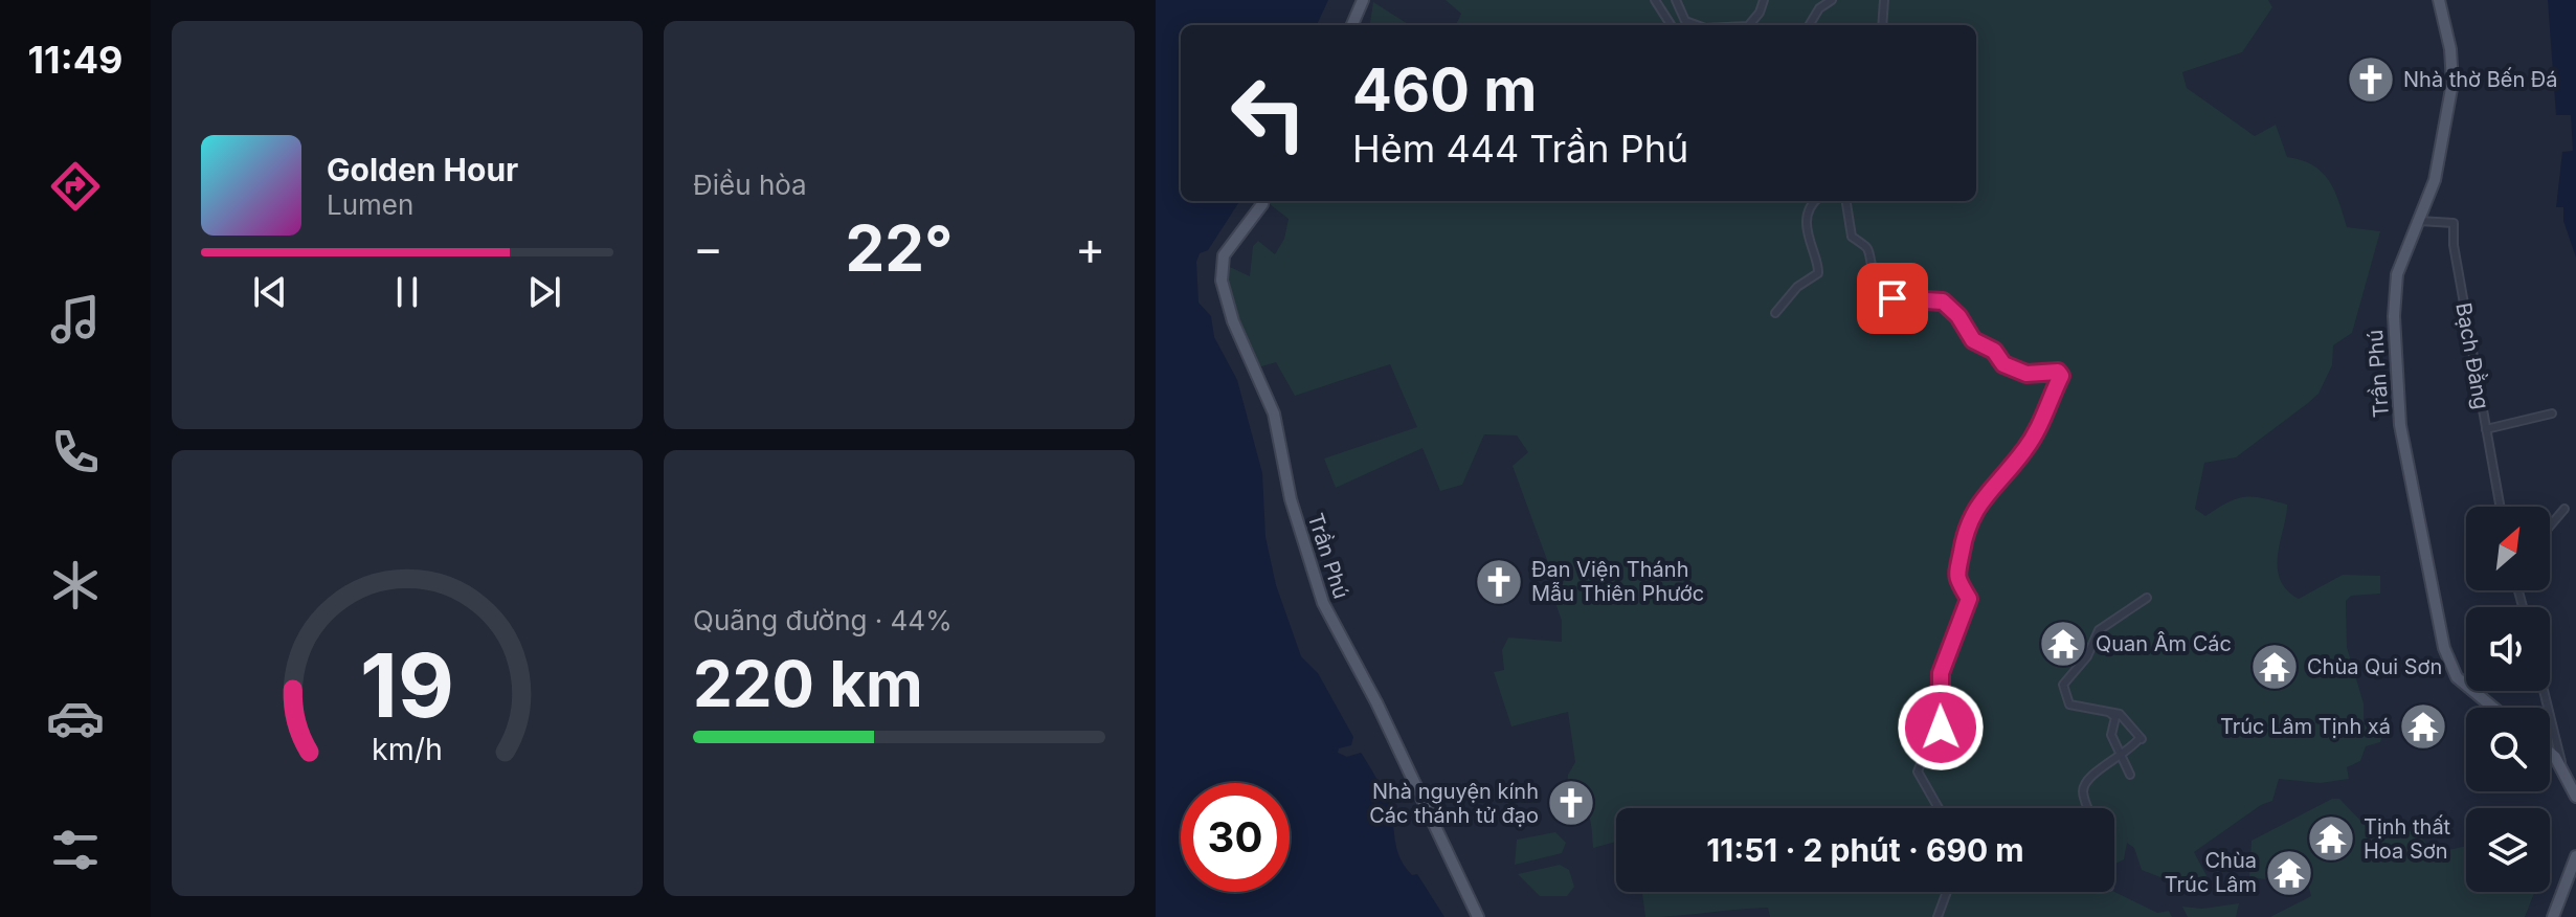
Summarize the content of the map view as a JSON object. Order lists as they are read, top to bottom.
{
  "streets": {
    "main road": ["Trần Phú"],
    "street": ["Bạch Đằng"]
  },
  "crossings": [
    ["Bạch Đằng", "Trần Phú"]
  ],
  "places": {
    "church": ["Nhà thờ Bến Đá", "Đan Viện Thánh Mẫu Thiên Phước", "Nhà nguyện kính Các thánh tử đạo"],
    "temple": [
      "Quan Âm Các",
      "Chùa Qui Sơn",
      "Trúc Lâm Tịnh xá",
      "Tịnh thất Hoa Sơn",
      "Chùa Trúc Lâm"
    ]
  },
  "north": "top right",
  "page": {
    "tabs": "11:49",
    "tile": [
      "Điều hòa",
      ["Quãng đường · 44%", "220 km"]
    ],
    "turn": ["460 m", "Hẻm 444 Trần Phú"],
    "song": ["Golden Hour", "Lumen"],
    "heat": ["−", "22°", "+"],
    "limit": "30",
    "trip": "11:51 · 2 phút · 690 m",
    "gauge": ["19", "km/h"]
  }
}
